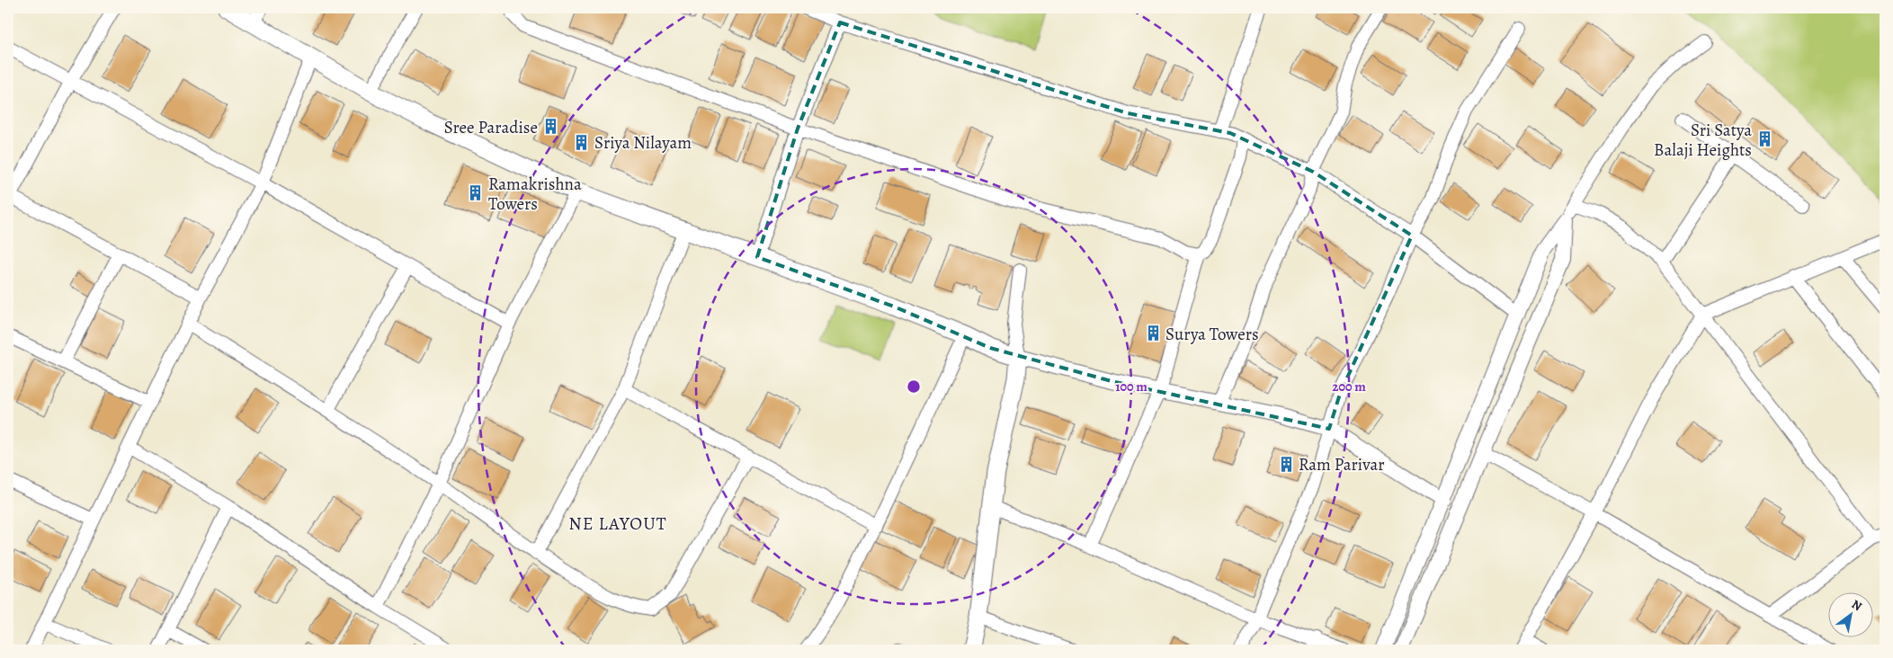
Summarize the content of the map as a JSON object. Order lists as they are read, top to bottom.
{
  "districts": ["NE LAYOUT"],
  "places": {
    "building": [
      "Sree Paradise",
      "Sri Satya Balaji Heights",
      "Sriya Nilayam",
      "Ramakrishna Towers",
      "Surya Towers",
      "Ram Parivar"
    ]
  },
  "north": "top right",
  "rings": ["100 m", "200 m"]
}
